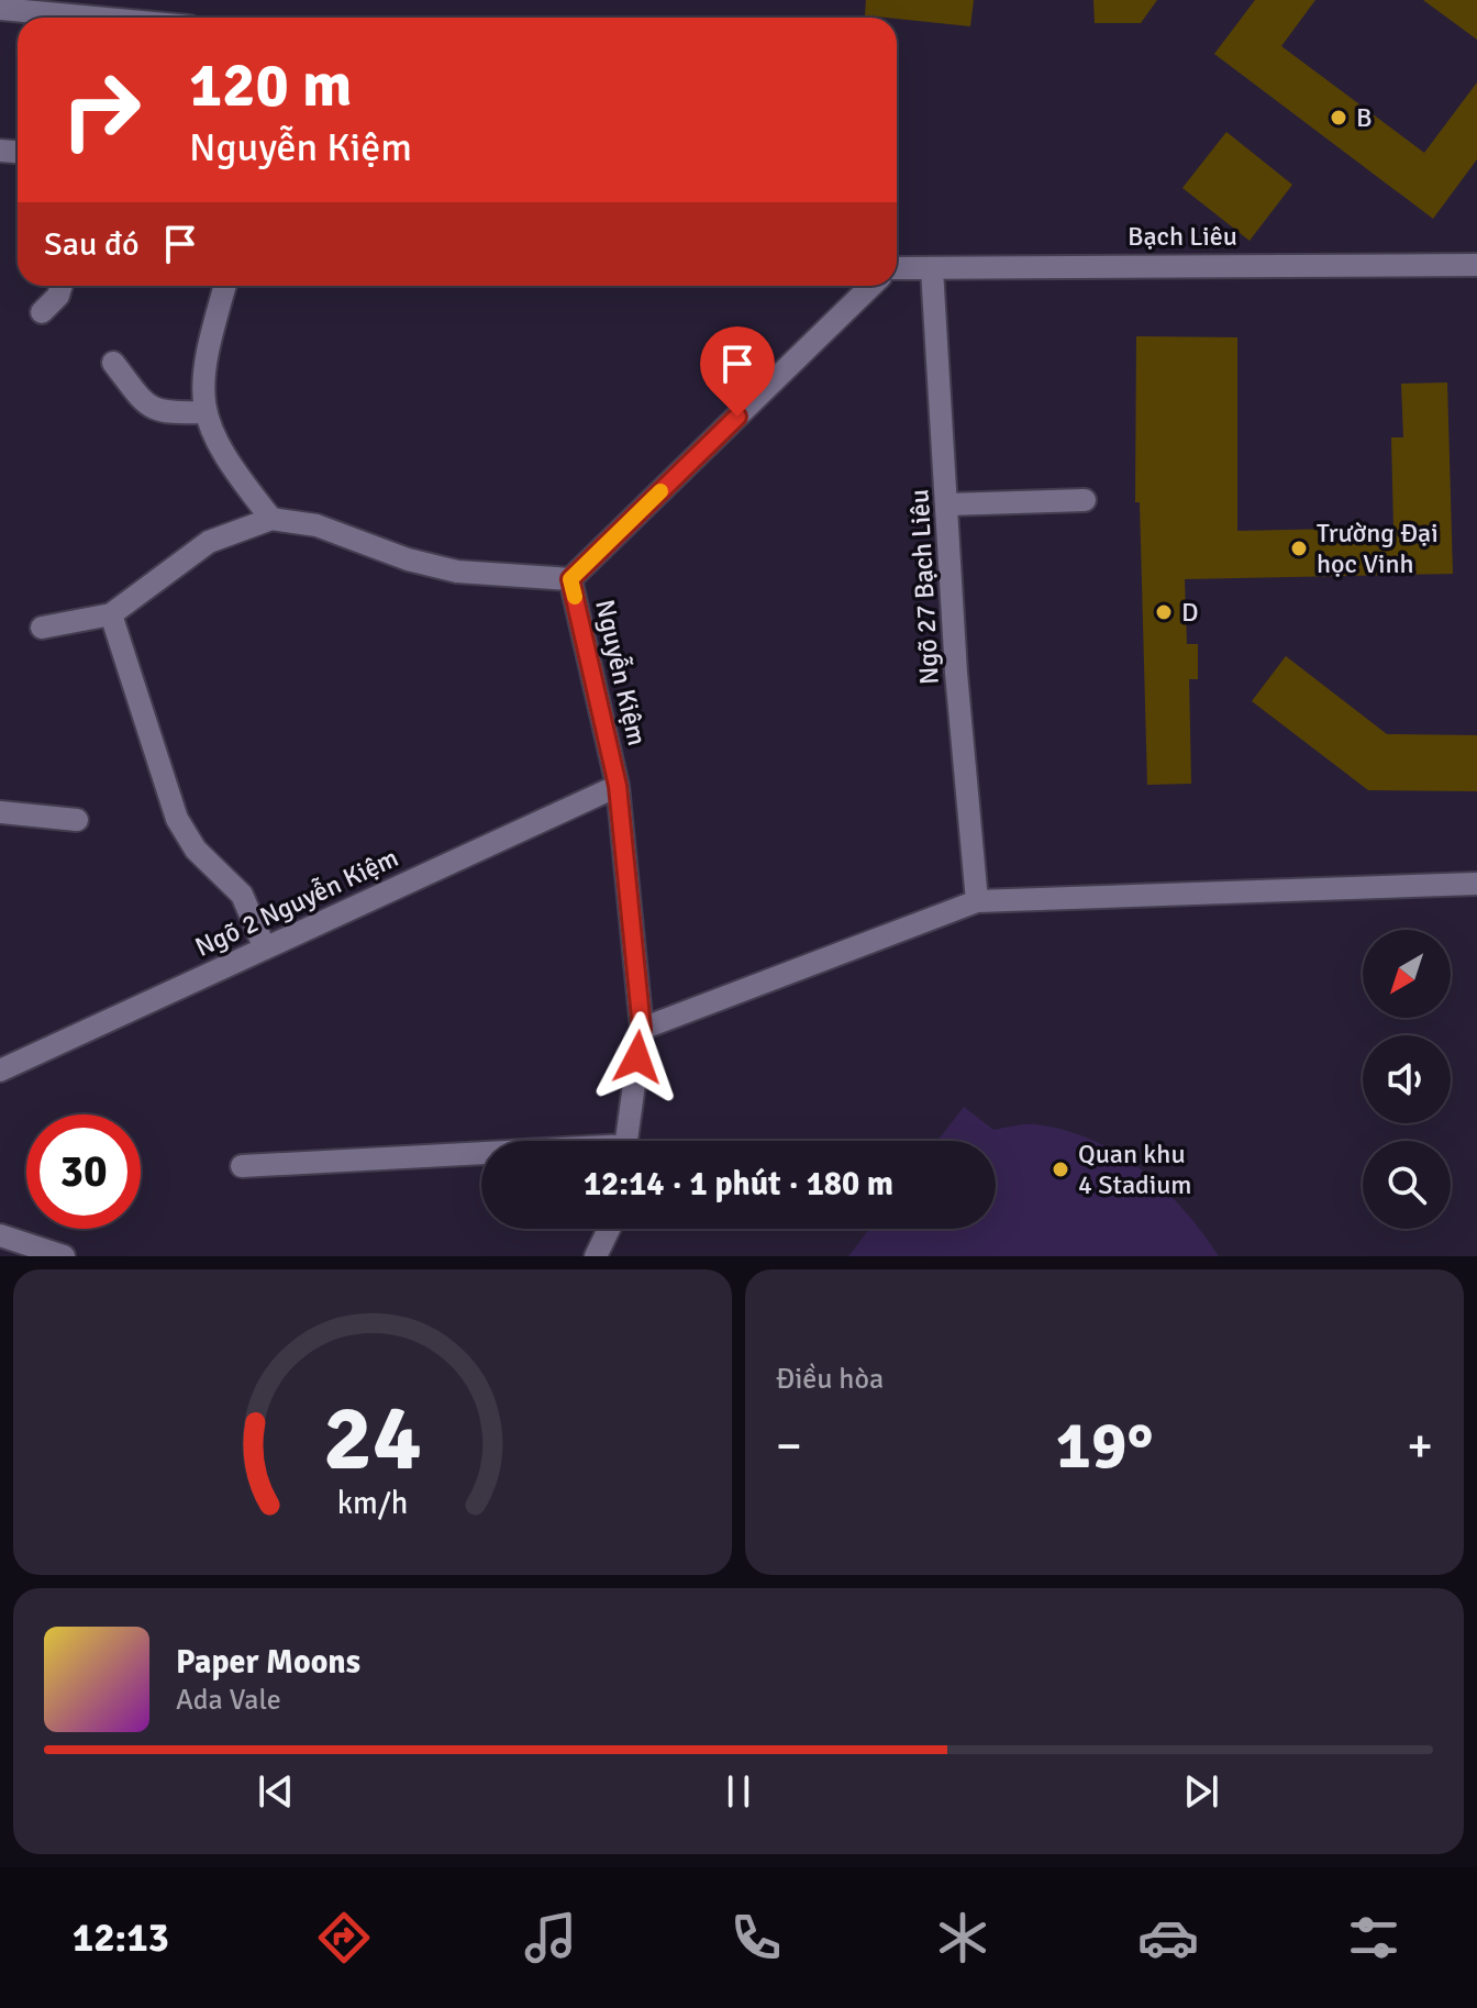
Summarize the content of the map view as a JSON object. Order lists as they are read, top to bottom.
{
  "streets": {
    "street": [
      "Bạch Liêu",
      "Ngõ 27 Bạch Liêu",
      "Nguyễn Kiệm",
      "Ngõ 2 Nguyễn Kiệm"
    ]
  },
  "crossings": [
    ["Bạch Liêu", "Ngõ 27 Bạch Liêu"],
    ["Nguyễn Kiệm", "Ngõ 2 Nguyễn Kiệm"]
  ],
  "places": [
    "B",
    "Trường Đại học Vinh",
    "D",
    "Quan khu 4 Stadium"
  ],
  "north": "bottom left",
  "page": {
    "turn": ["120 m", "Nguyễn Kiệm"],
    "then": "Sau đó",
    "limit": "30",
    "trip": "12:14 · 1 phút · 180 m",
    "tile": "Điều hòa",
    "heat": ["−", "19°", "+"],
    "song": ["Paper Moons", "Ada Vale"],
    "tabs": "12:13",
    "gauge": ["24", "km/h"]
  }
}
